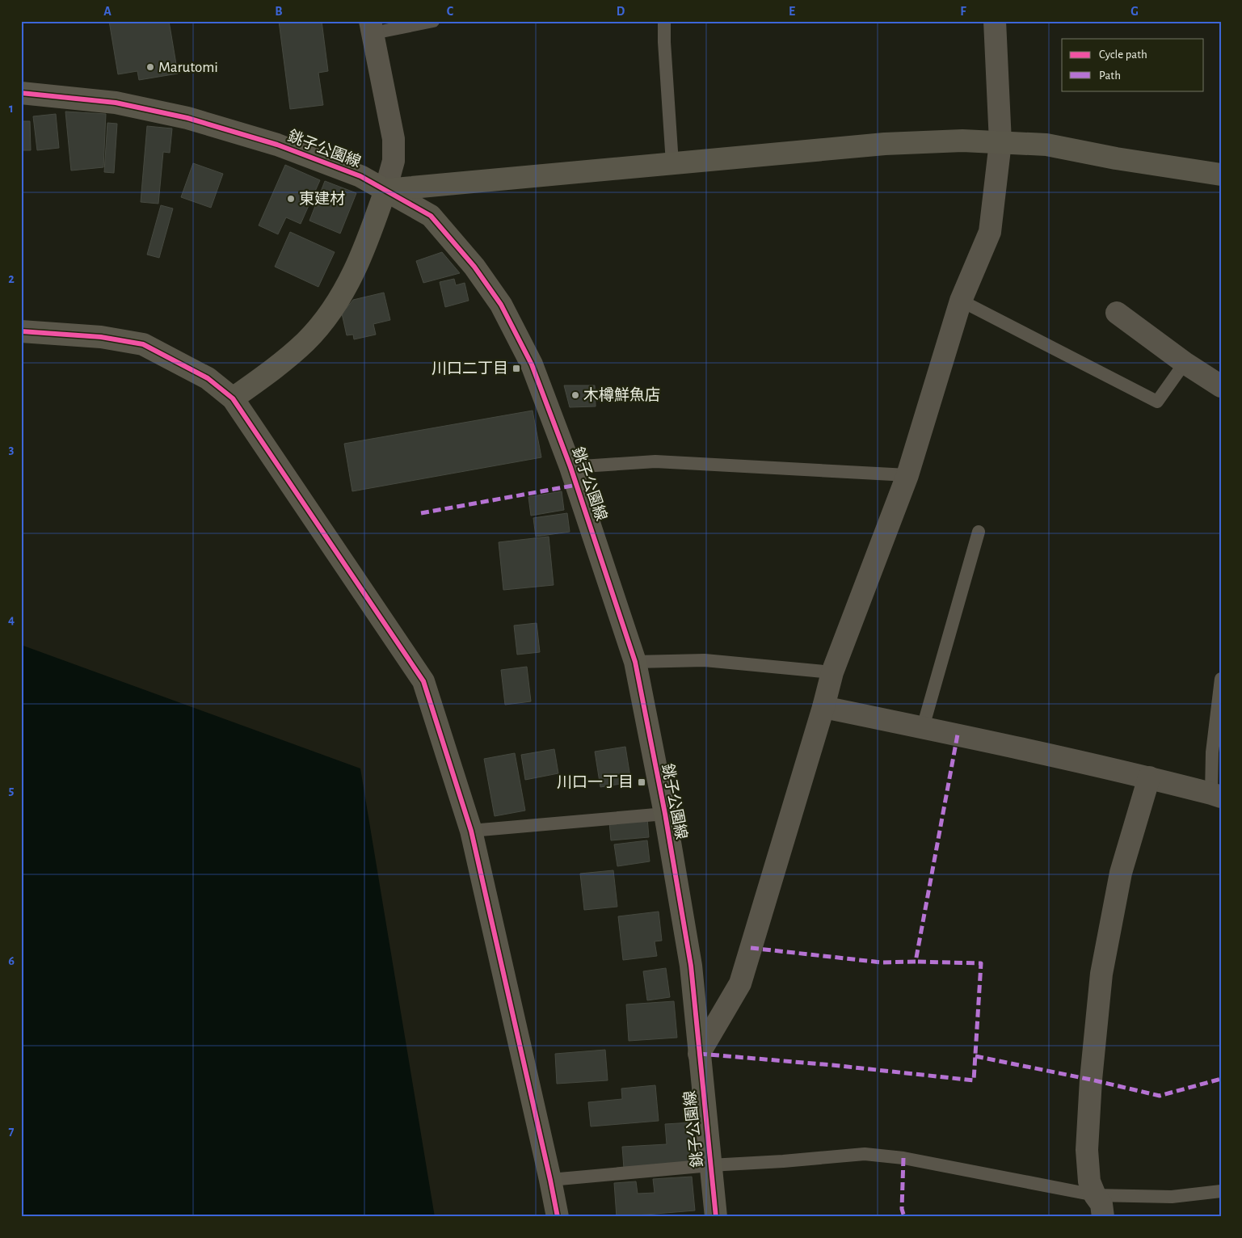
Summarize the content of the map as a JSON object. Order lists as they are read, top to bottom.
{
  "streets": {
    "street": ["銚子公園線"]
  },
  "places": {
    "other": ["Marutomi", "東建材", "木樽鮮魚店"],
    "transit": ["川口二丁目", "川口一丁目"]
  },
  "legend": ["Cycle path", "Path"],
  "grid": {
    "columns": [
      "A",
      "B",
      "C",
      "D",
      "E",
      "F",
      "G"
    ],
    "rows": [
      "1",
      "2",
      "3",
      "4",
      "5",
      "6",
      "7"
    ]
  }
}
